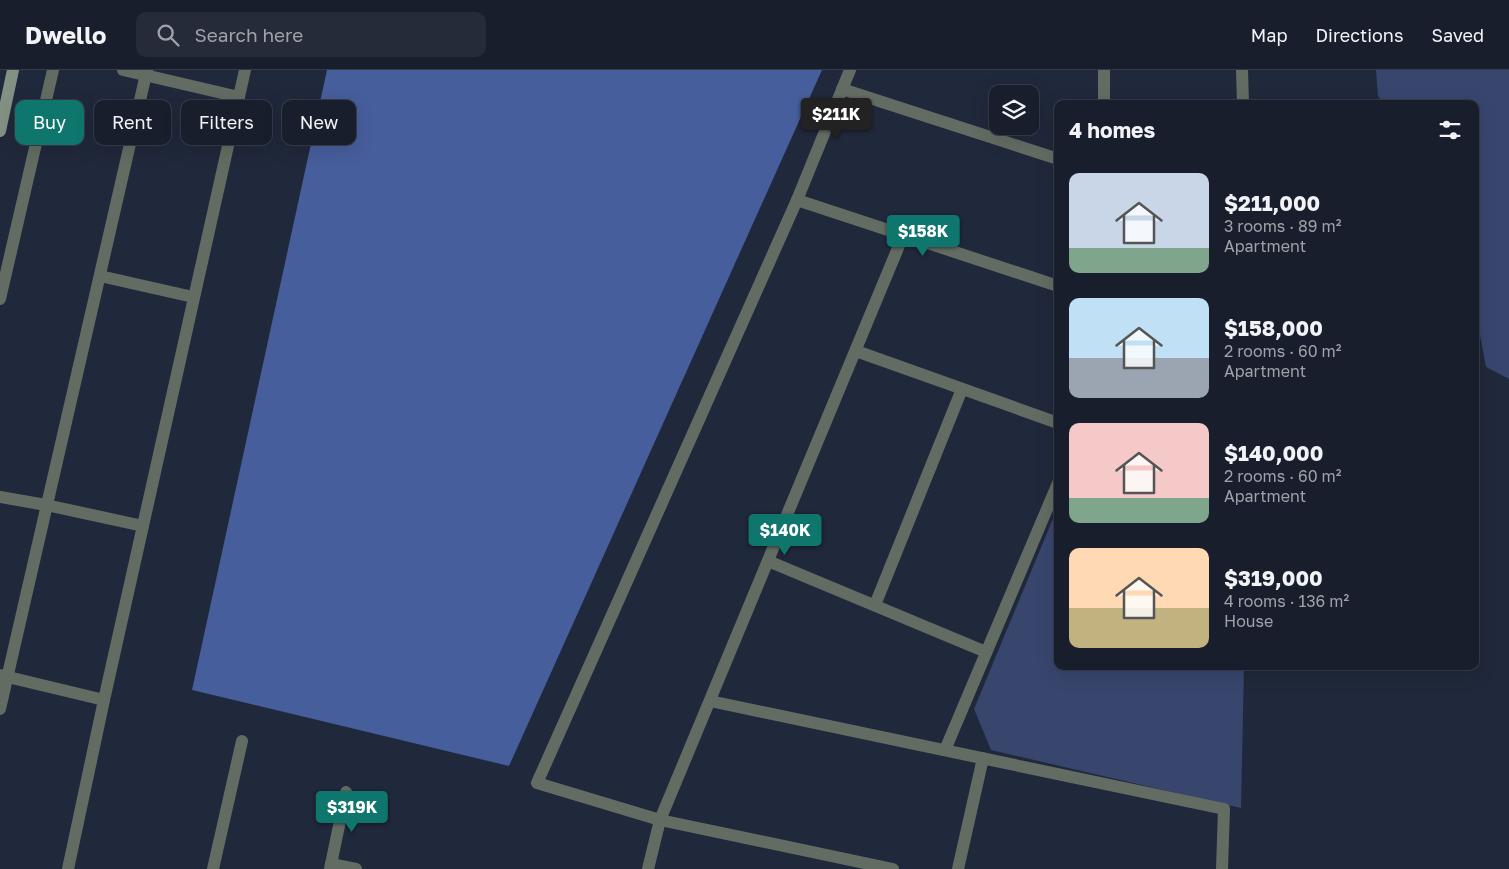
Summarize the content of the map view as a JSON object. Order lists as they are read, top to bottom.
{
  "page": {
    "header": "Dwello",
    "search": "Search here",
    "nav": ["Map", "Directions", "Saved"],
    "price": [
      "$211K",
      "$158K",
      "$140K",
      "$319K"
    ],
    "chip": [
      "Buy",
      "Rent",
      "Filters",
      "New"
    ],
    "heading": "4 homes",
    "list": [
      {
        "name": "$211,000",
        "note": "3 rooms · 89 m² · Apartment"
      },
      {
        "name": "$158,000",
        "note": "2 rooms · 60 m² · Apartment"
      },
      {
        "name": "$140,000",
        "note": "2 rooms · 60 m² · Apartment"
      },
      {
        "name": "$319,000",
        "note": "4 rooms · 136 m² · House"
      }
    ]
  }
}
